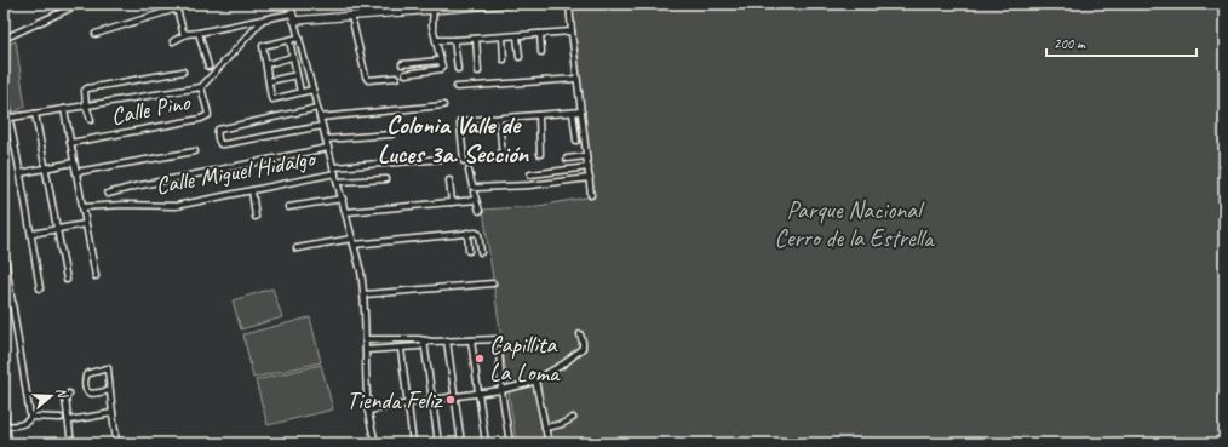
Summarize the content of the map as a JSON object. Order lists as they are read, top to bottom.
{
  "streets": {
    "street": ["Calle Pino", "Calle Miguel Hidalgo"]
  },
  "districts": ["Colonia Valle de Luces 3a. Sección"],
  "parks": ["Parque Nacional Cerro de la Estrella"],
  "places": ["Capillita La Loma", "Tienda Feliz"],
  "scale_bar": "200 m",
  "north": "right"
}
